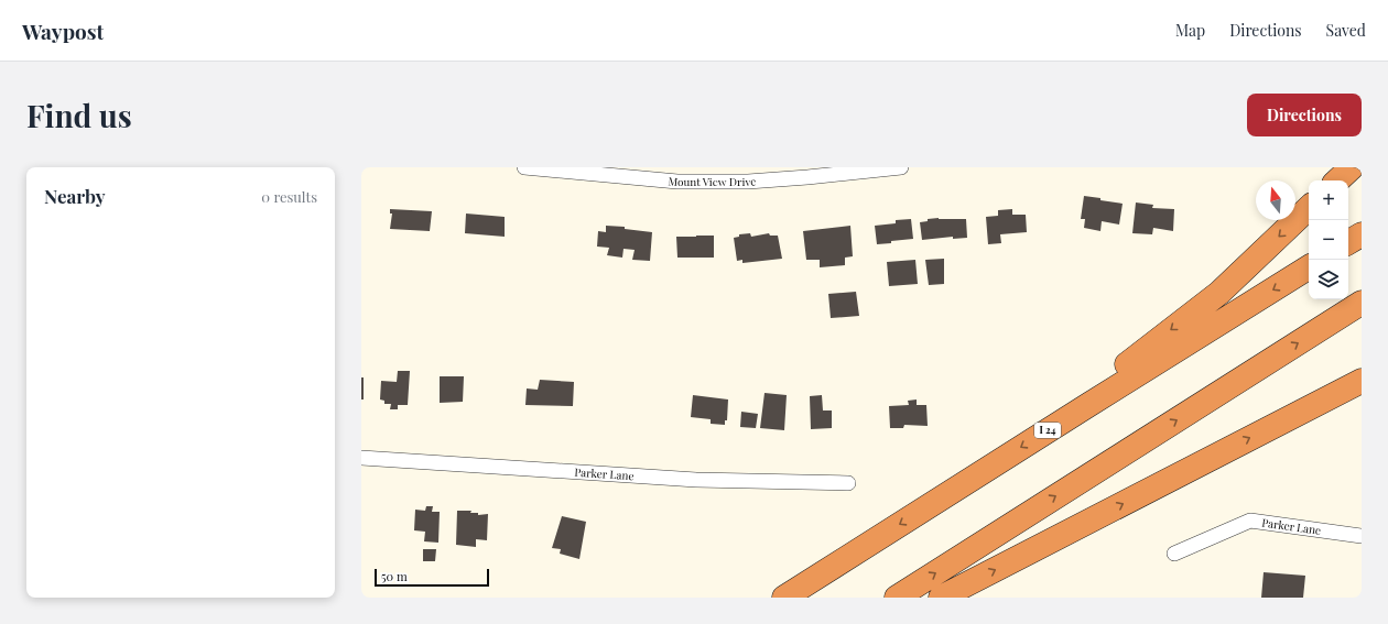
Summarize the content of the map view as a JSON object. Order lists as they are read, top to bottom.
{
  "streets": {
    "highway": ["I 24"],
    "street": ["Mount View Drive", "Parker Lane"]
  },
  "scale_bar": "50 m",
  "north": "top",
  "page": {
    "header": "Waypost",
    "nav": ["Map", "Directions", "Saved"],
    "buttons": "Directions",
    "title": "Find us",
    "heading": ["Nearby", "0 results"],
    "map_buttons": ["+", "−"],
    "scale": "50 m"
  }
}
